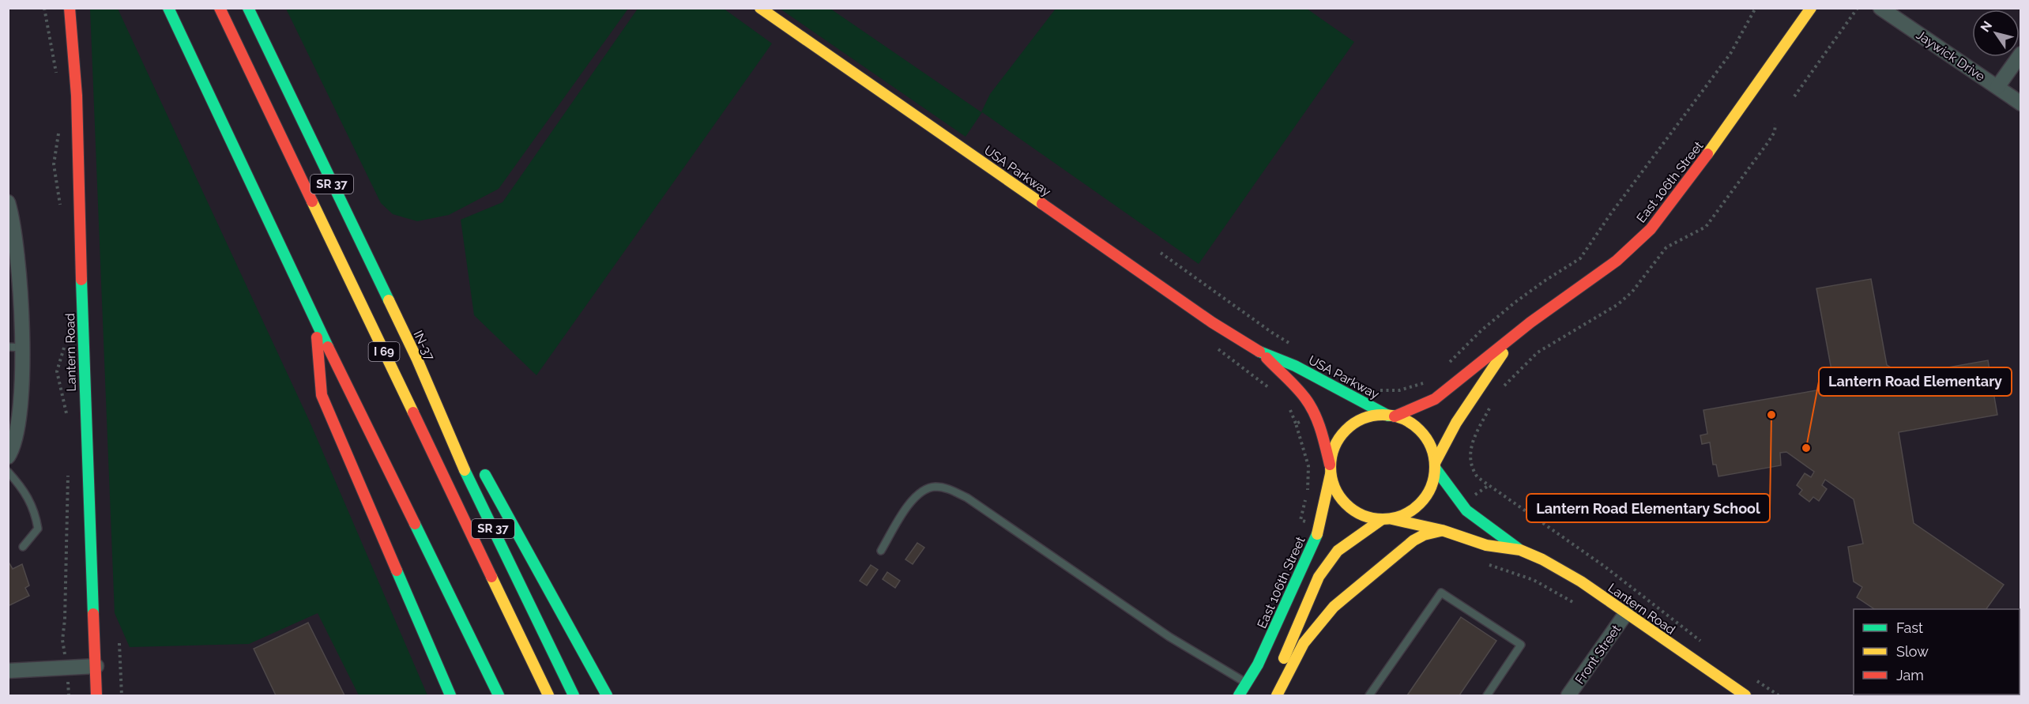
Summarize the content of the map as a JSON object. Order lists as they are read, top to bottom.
{
  "streets": {
    "main road": [
      "USA Parkway",
      "East 106th Street",
      "SR 37",
      "IN-37",
      "I 69",
      "Lantern Road"
    ],
    "street": ["Jaywick Drive", "Front Street"]
  },
  "crossings": [
    ["USA Parkway", "East 106th Street"],
    ["USA Parkway", "Lantern Road"],
    ["East 106th Street", "Lantern Road"],
    ["Lantern Road", "Front Street"]
  ],
  "places": ["Lantern Road Elementary School", "Lantern Road Elementary"],
  "legend": ["Fast", "Slow", "Jam"],
  "north": "top left"
}
